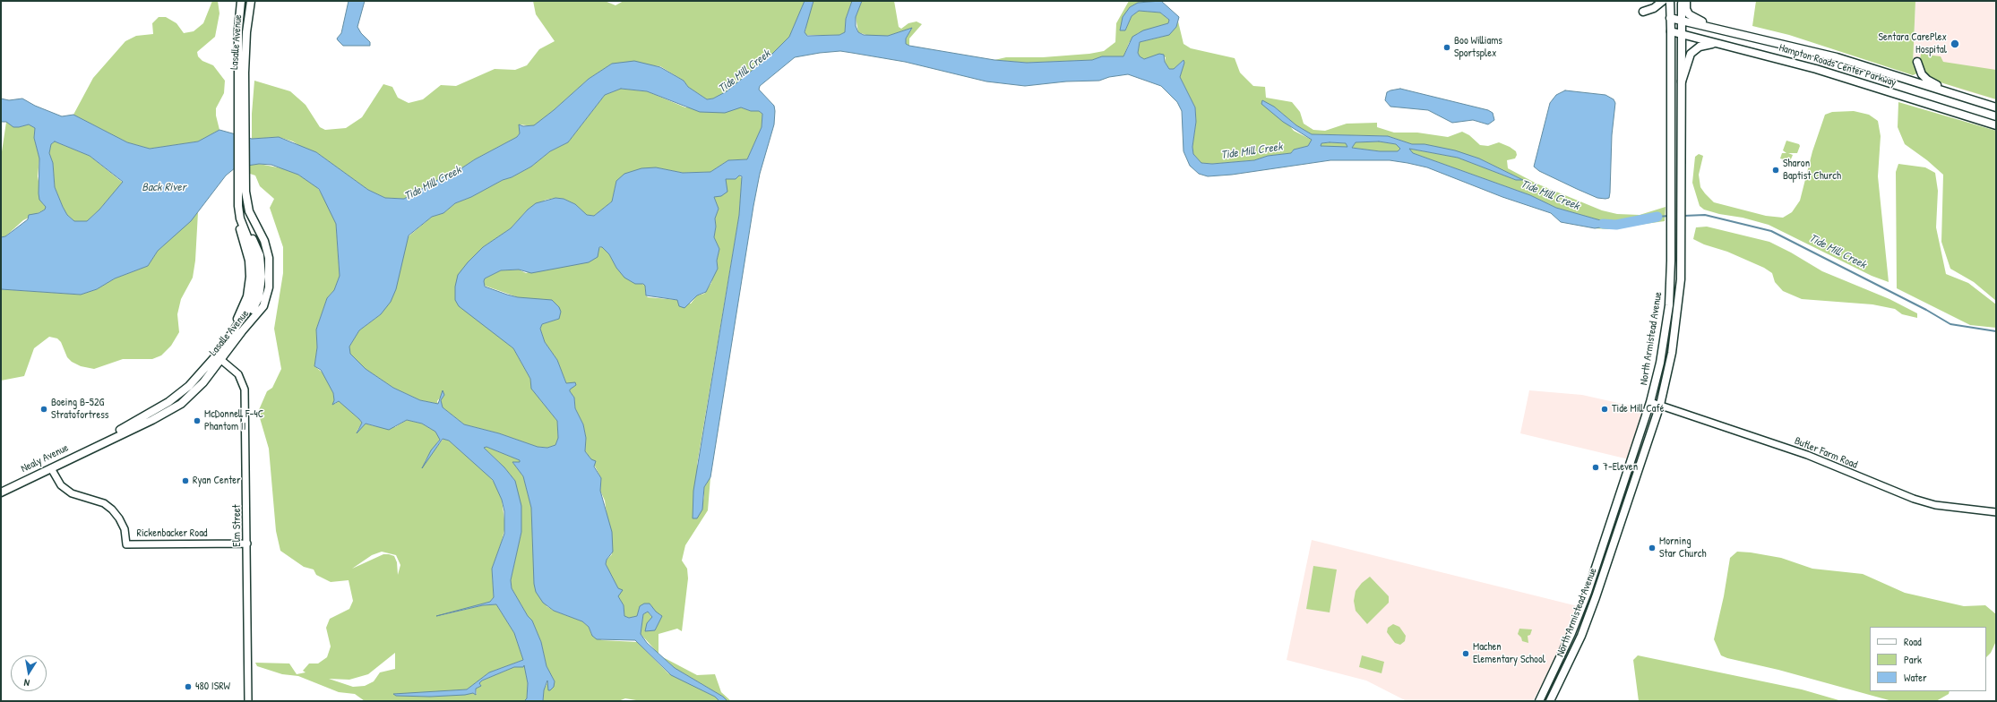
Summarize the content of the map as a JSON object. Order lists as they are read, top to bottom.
{
  "streets": {
    "main road": [
      "Lasalle Avenue",
      "Hampton Roads Center Parkway",
      "North Armistead Avenue",
      "Nealy Avenue"
    ],
    "street": ["Butler Farm Road", "Elm Street", "Rickenbacker Road"]
  },
  "crossings": [
    ["Lasalle Avenue", "Nealy Avenue"],
    ["Lasalle Avenue", "Elm Street"],
    ["Hampton Roads Center Parkway", "North Armistead Avenue"],
    ["North Armistead Avenue", "Butler Farm Road"],
    ["Nealy Avenue", "Rickenbacker Road"],
    ["Elm Street", "Rickenbacker Road"]
  ],
  "water": ["Tide Mill Creek", "Back River"],
  "places": [
    "Sentara CarePlex Hospital",
    "Boo Williams Sportsplex",
    "Sharon Baptist Church",
    "Boeing B-52G Stratofortress",
    "Tide Mill Café",
    "McDonnell F-4C Phantom II",
    "7-Eleven",
    "Ryan Center",
    "Morning Star Church",
    "Machen Elementary School",
    "480 ISRW"
  ],
  "legend": ["Road", "Park", "Water"],
  "north": "bottom"
}
